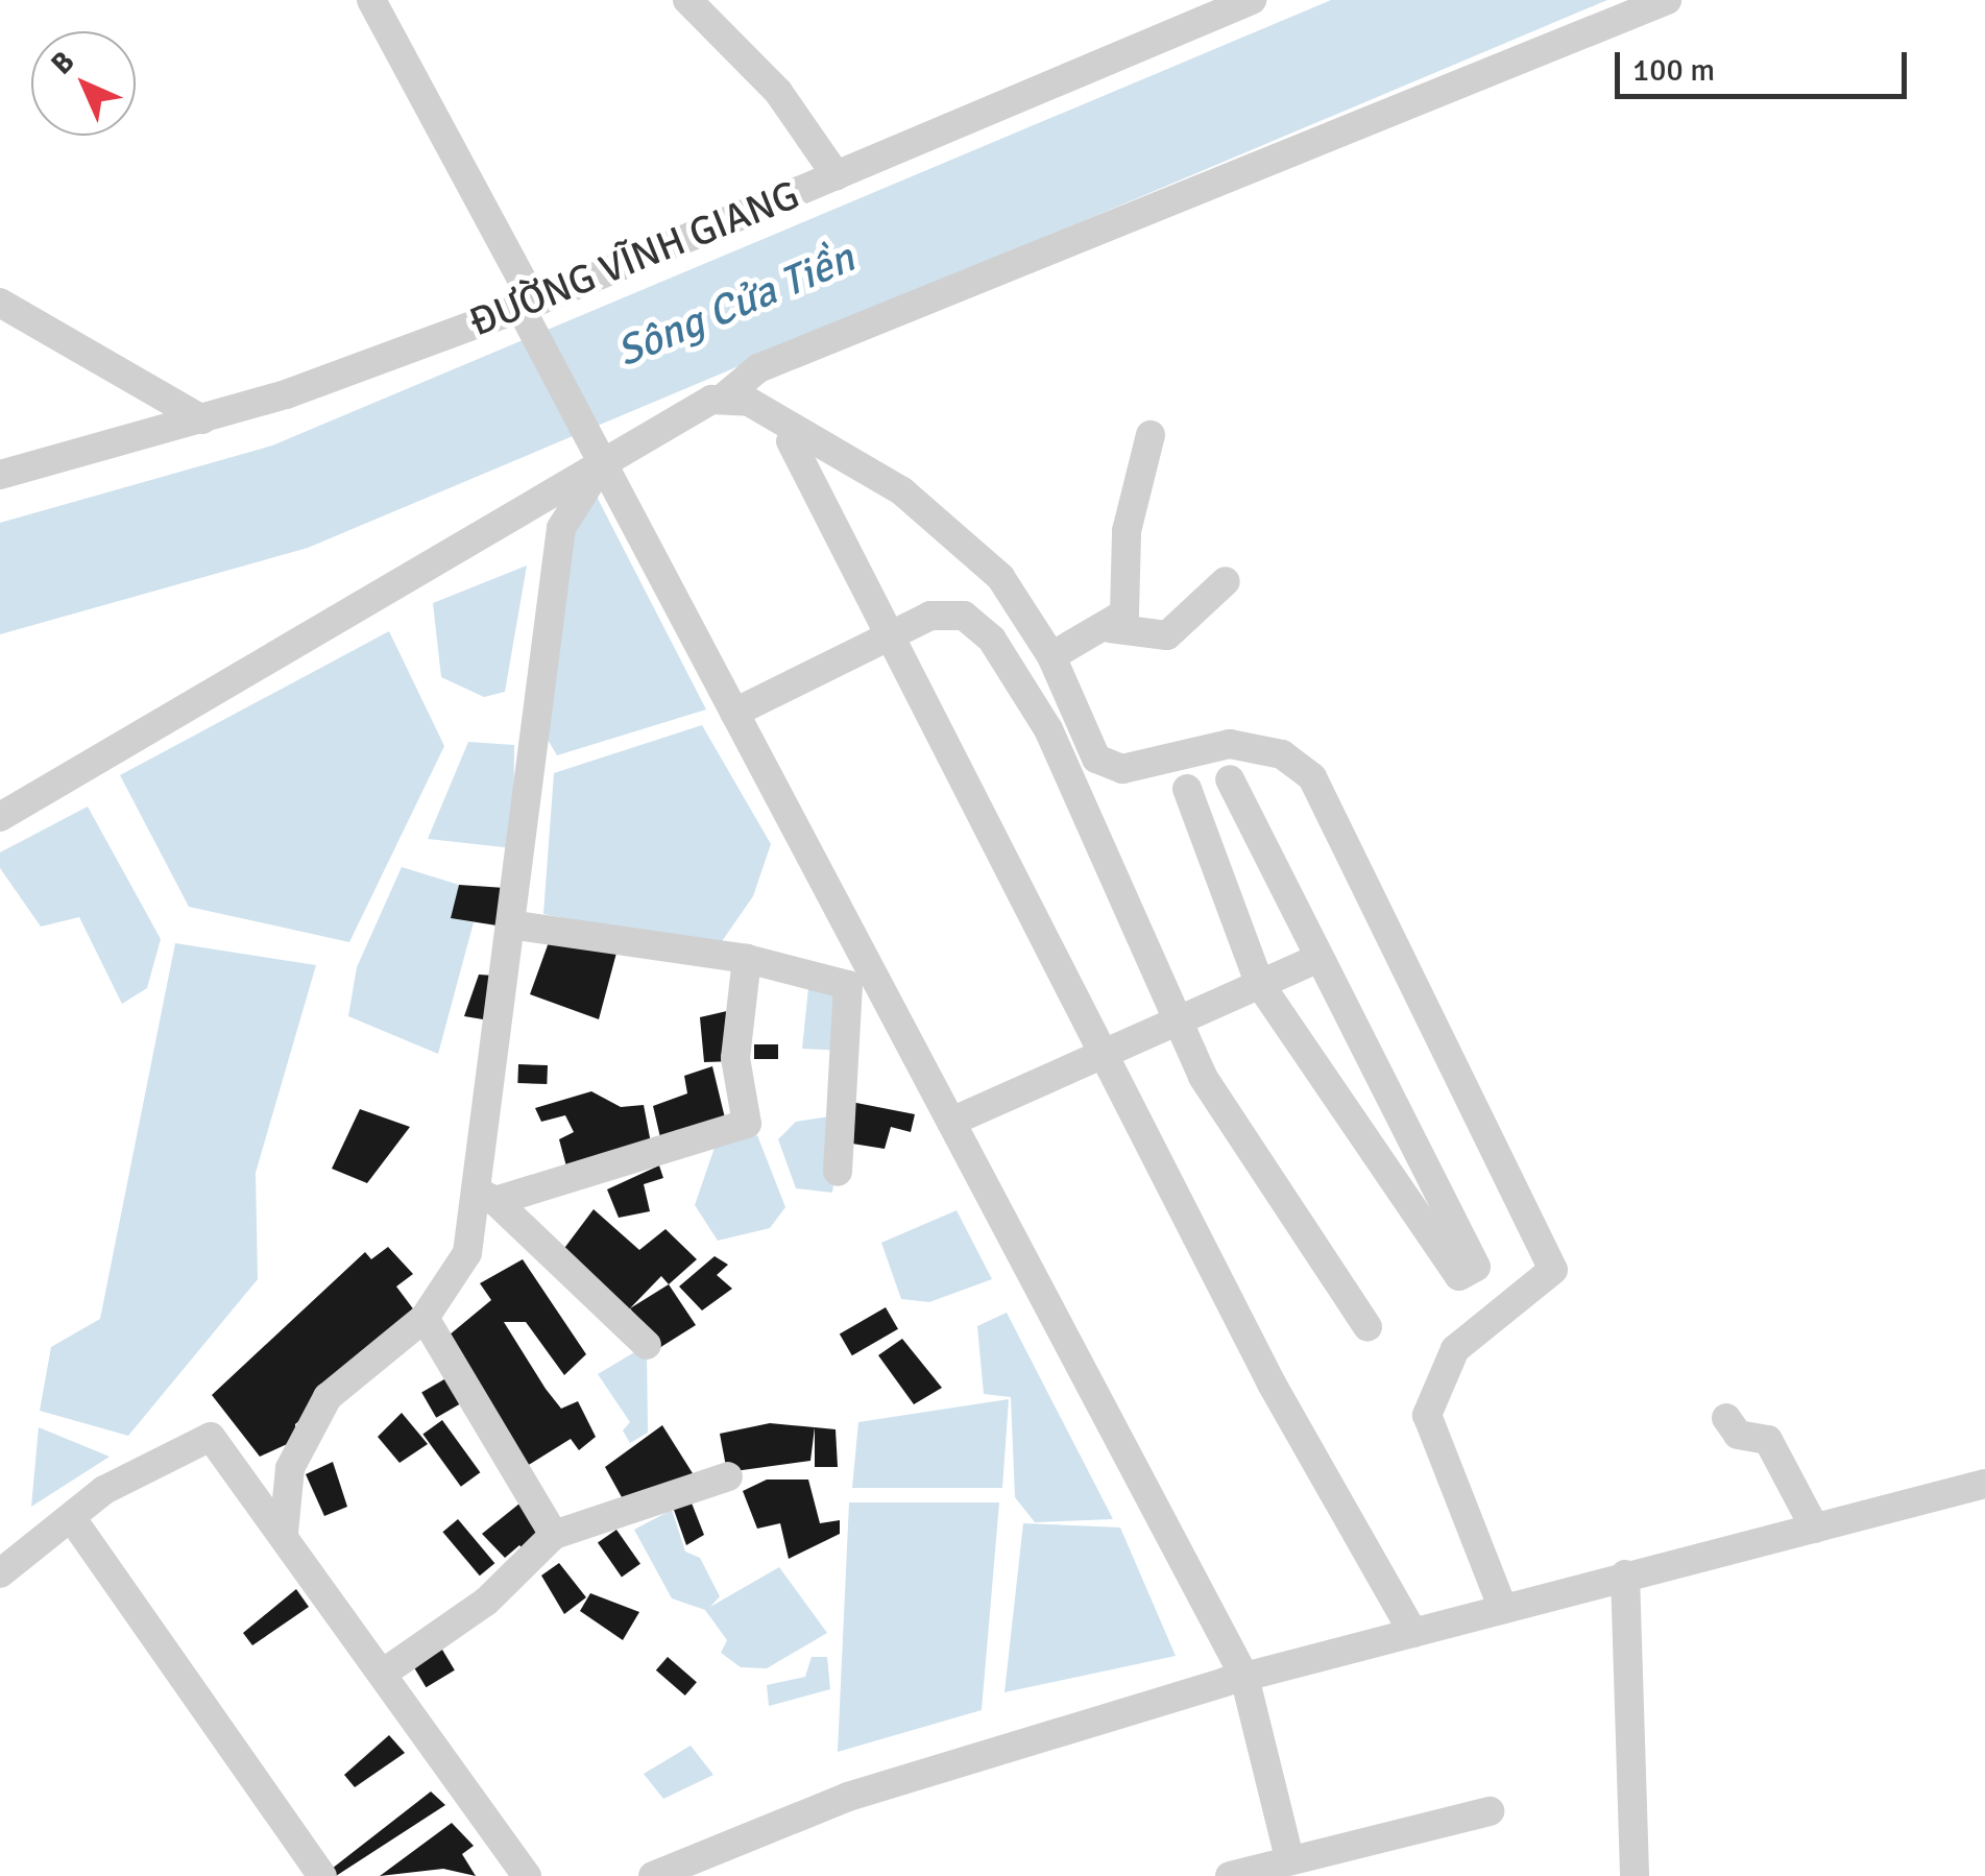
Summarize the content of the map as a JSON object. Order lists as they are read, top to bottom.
{
  "streets": {
    "street": ["ĐƯỜNG VĨNH GIANG"]
  },
  "water": ["Sông Cửa Tiền"],
  "scale_bar": "100 m",
  "north": "top left"
}
